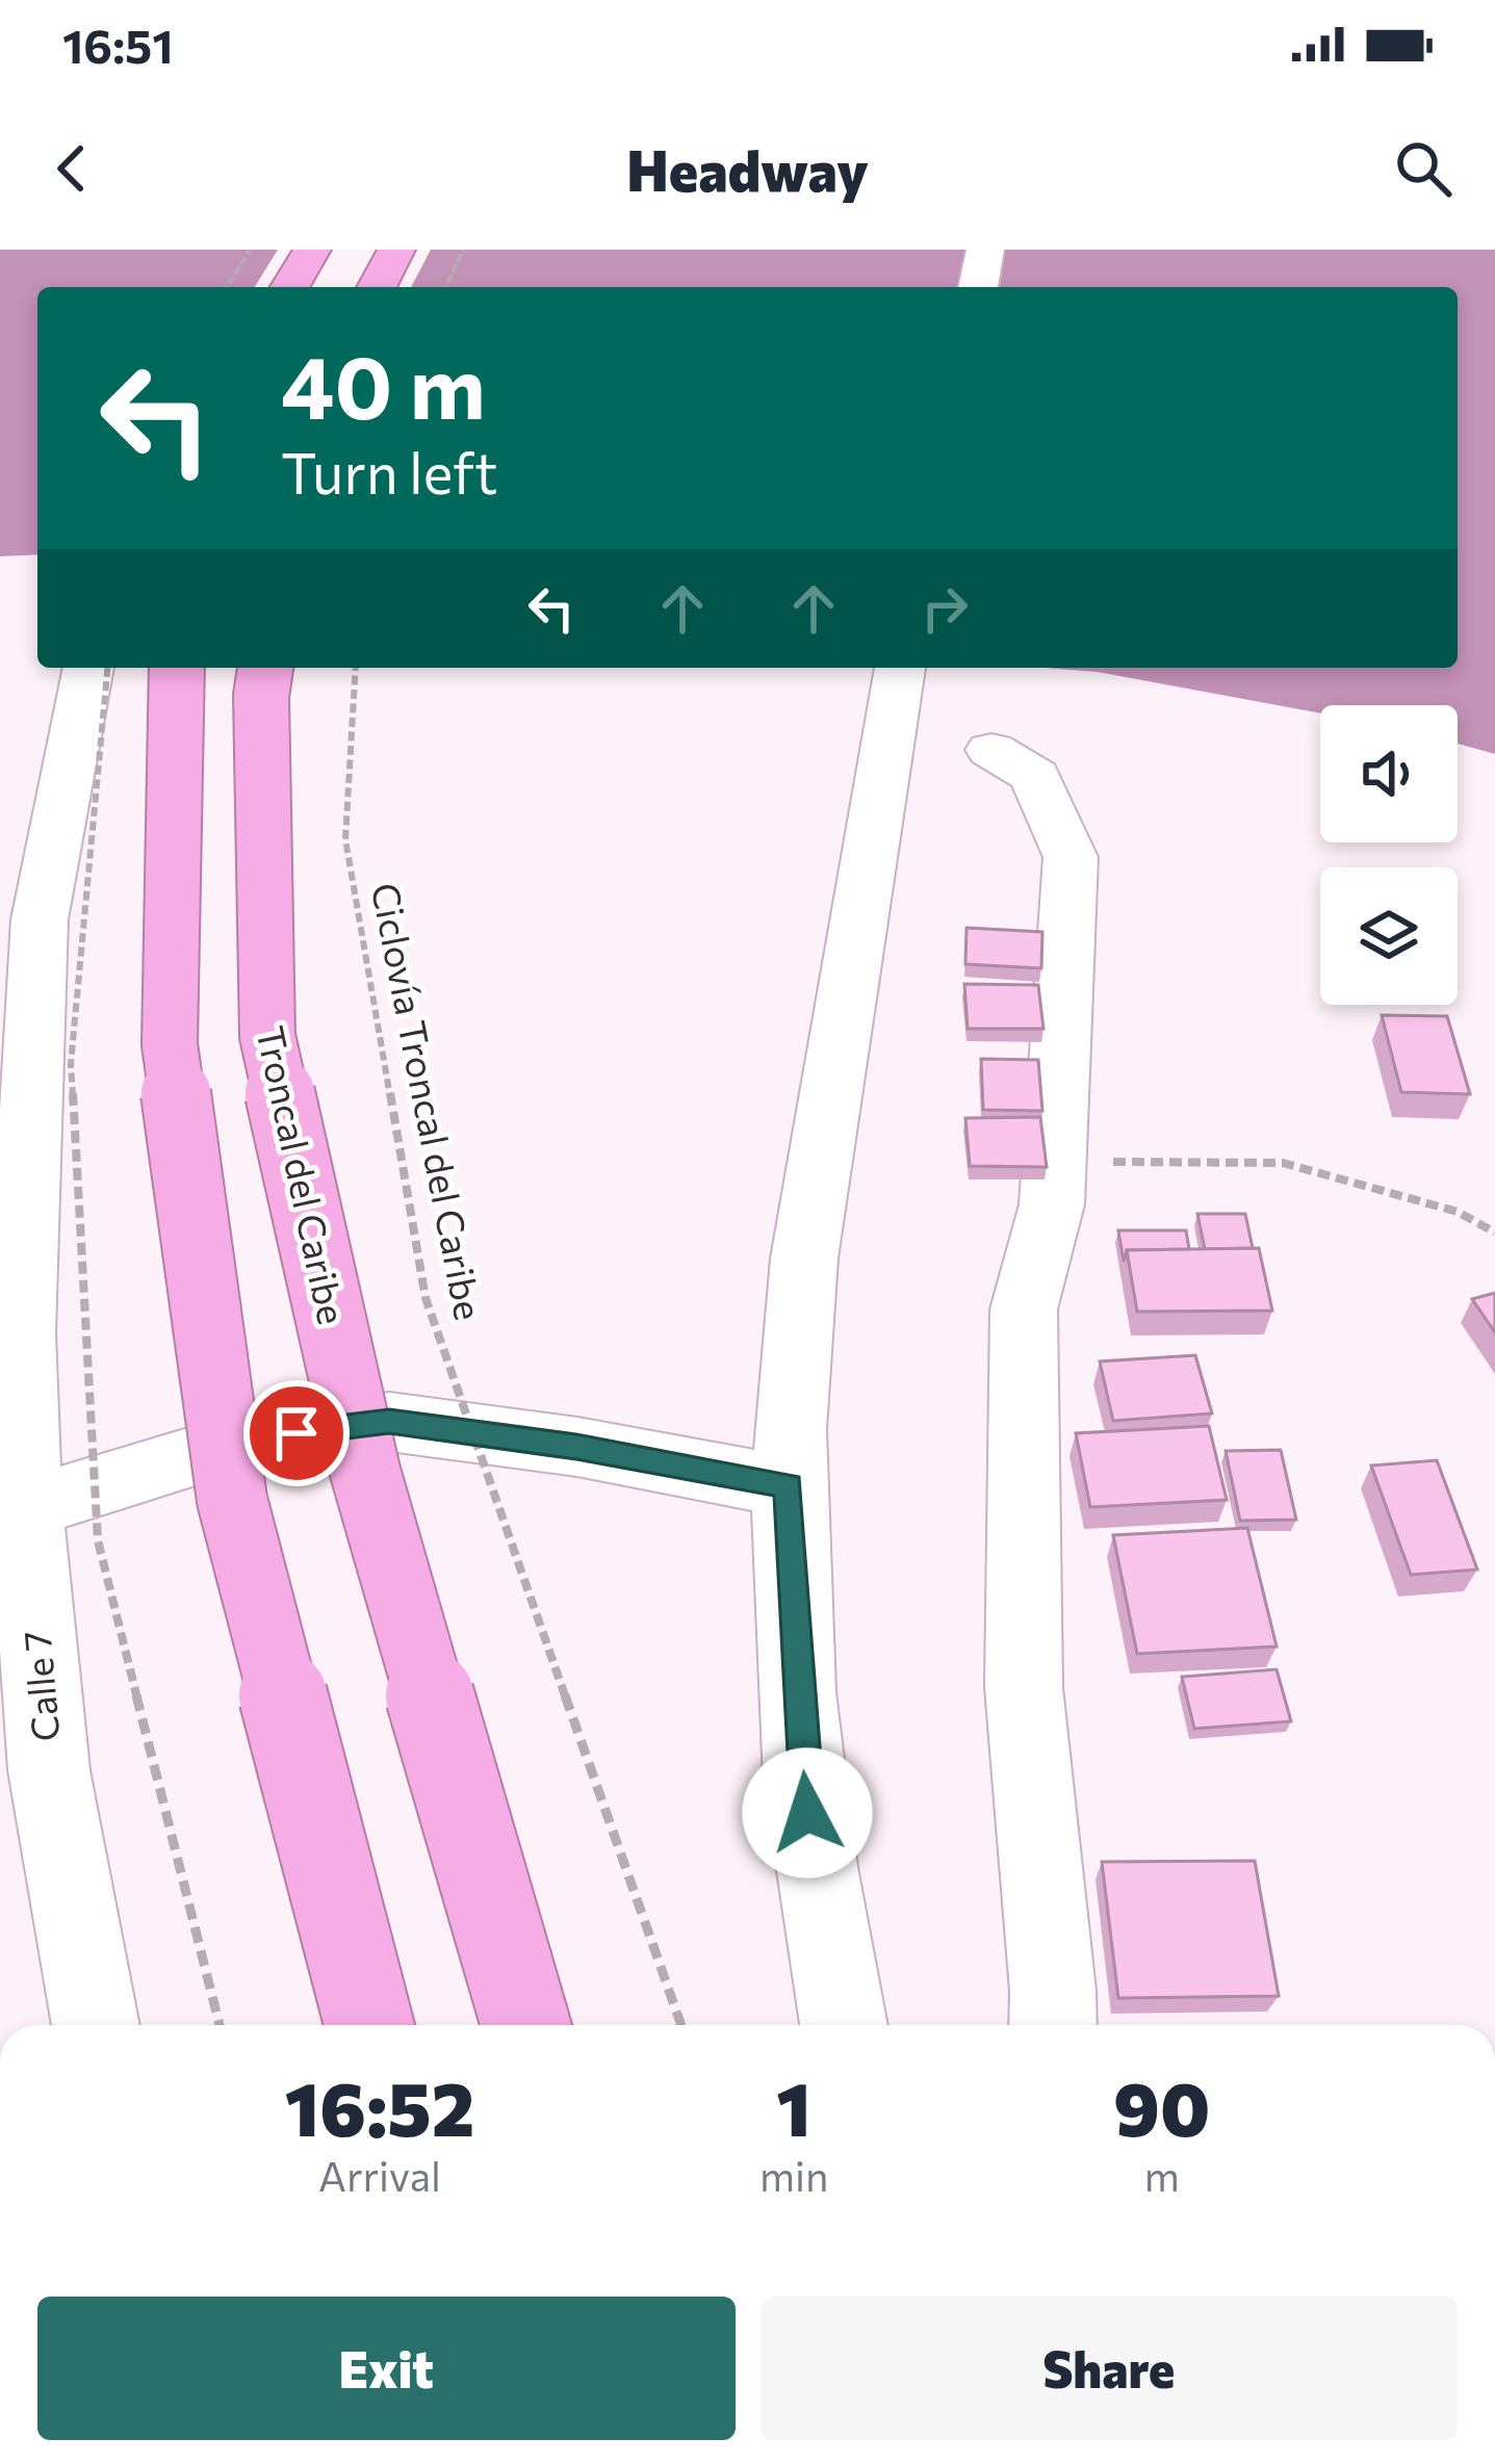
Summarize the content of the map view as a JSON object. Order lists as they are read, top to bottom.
{
  "streets": {
    "highway": ["Troncal del Caribe"],
    "street": ["Calle 7"],
    "path": ["Ciclovía Troncal del Caribe"]
  },
  "page": {
    "status": "16:51",
    "header": "Headway",
    "turn": ["40 m", "Turn left"],
    "eta": [
      "16:52",
      "Arrival",
      "1",
      "min",
      "90",
      "m"
    ],
    "buttons": ["Exit", "Share"]
  }
}
